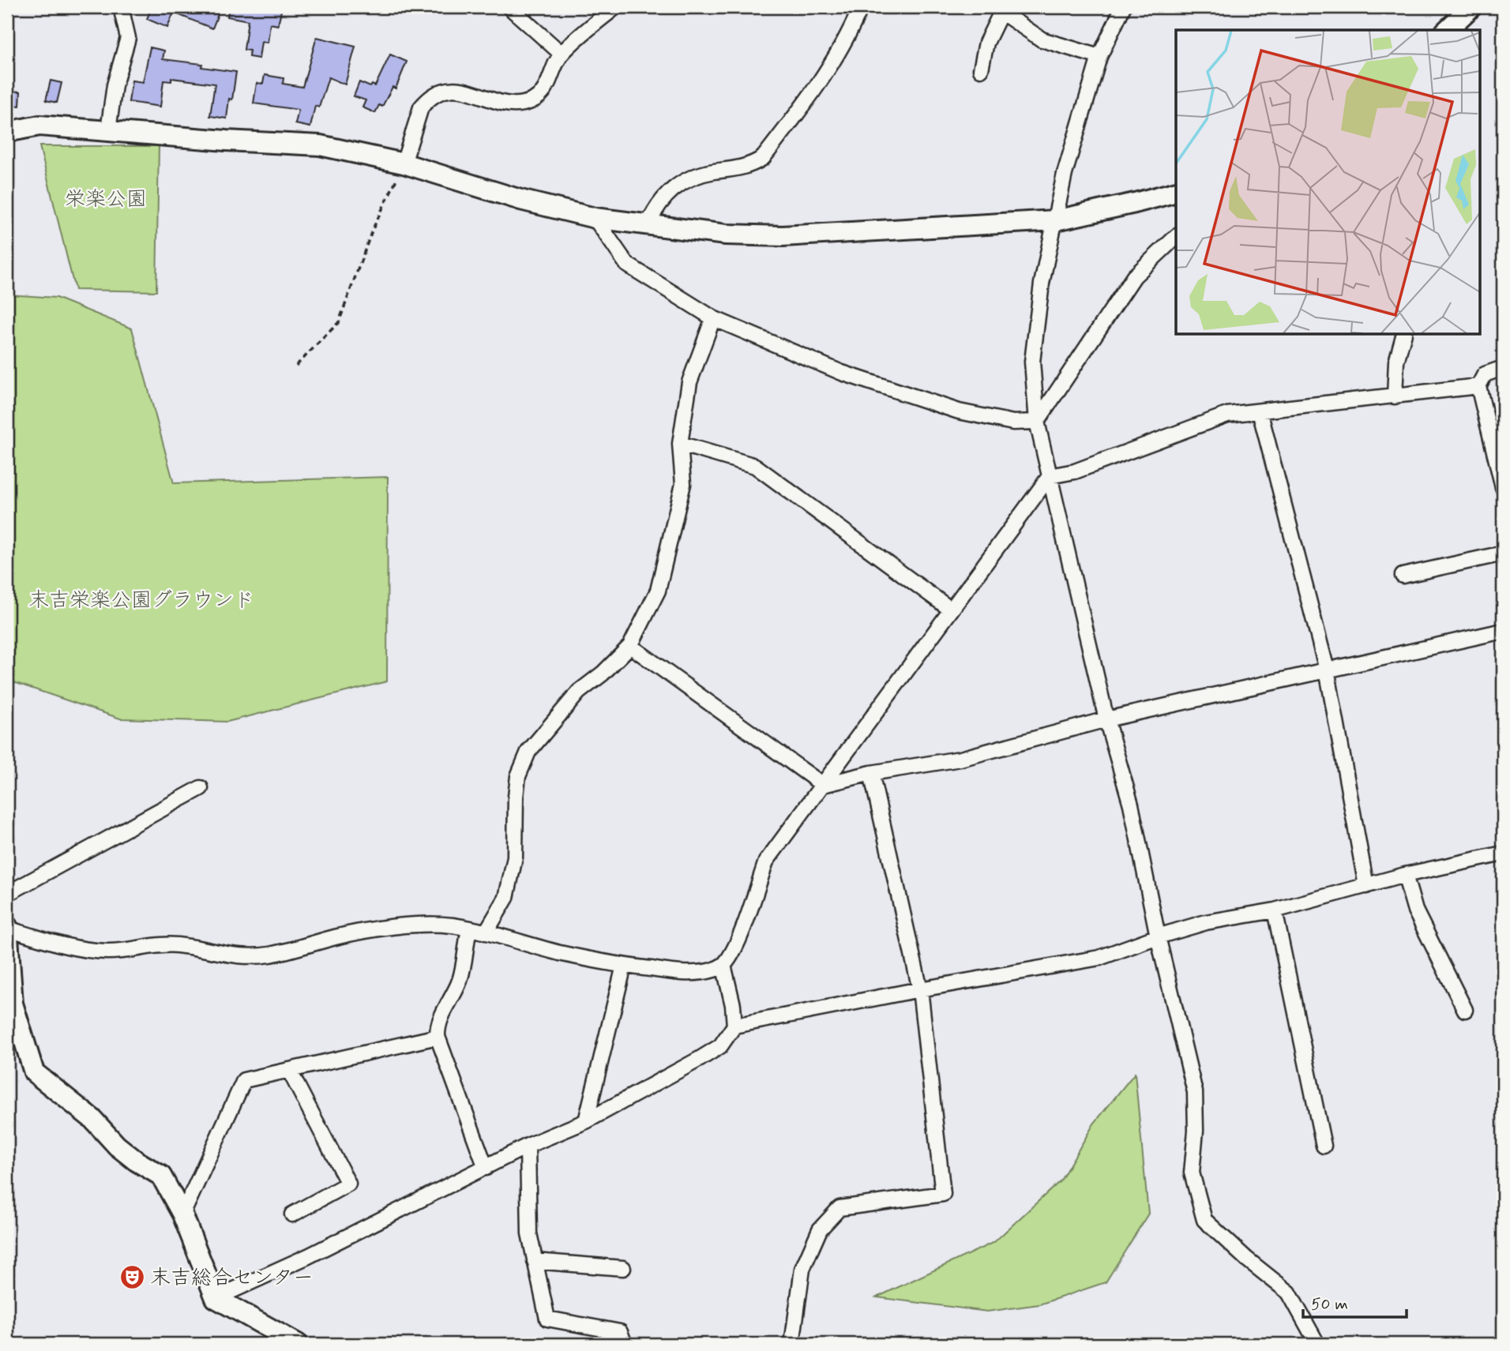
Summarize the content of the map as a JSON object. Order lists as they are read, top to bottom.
{
  "parks": ["栄楽公園", "末吉栄楽公園グラウンド"],
  "places": {
    "theatre": ["末吉総合センター"]
  },
  "scale_bar": "50 m"
}
